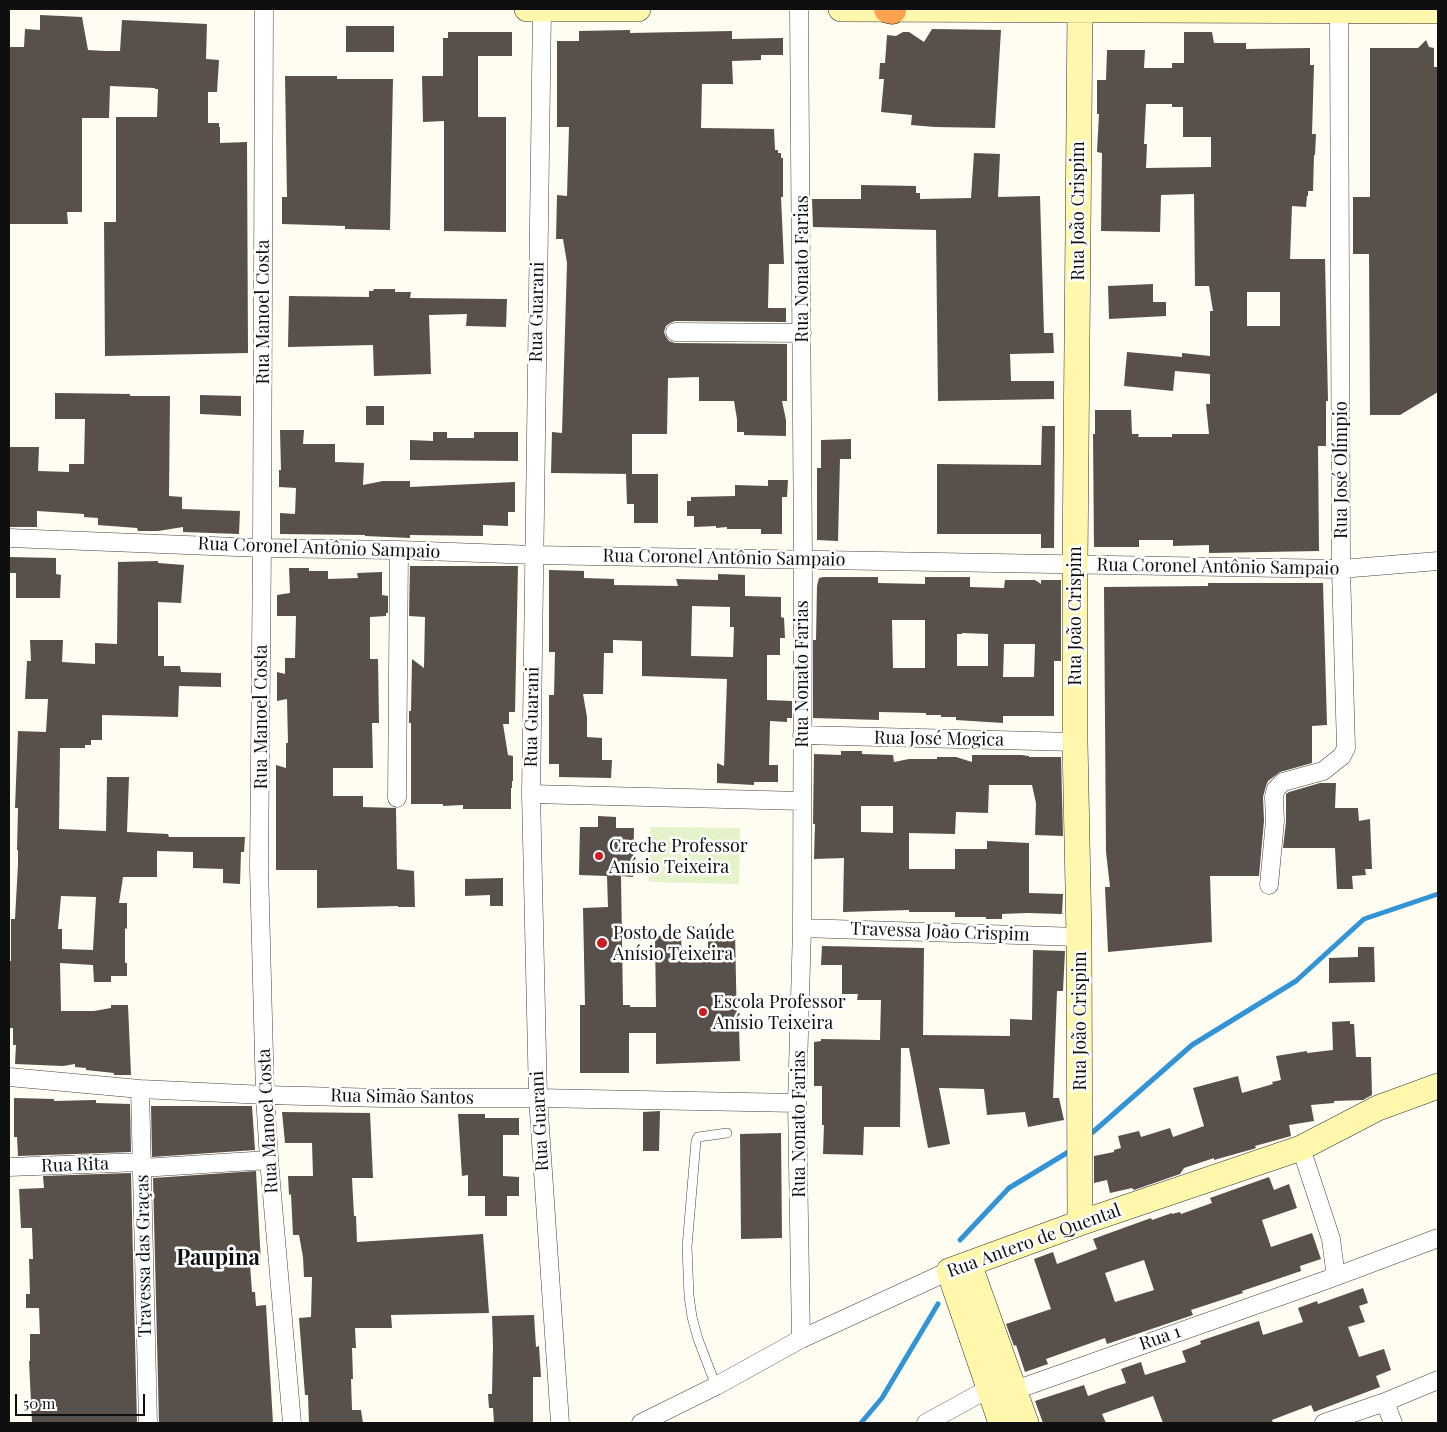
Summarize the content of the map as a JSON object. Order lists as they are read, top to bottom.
{
  "streets": {
    "street": [
      "Rua João Crispim",
      "Rua Nonato Farias",
      "Rua Manoel Costa",
      "Rua Guarani",
      "Rua José Olímpio",
      "Rua Coronel Antônio Sampaio",
      "Rua José Mogica",
      "Travessa João Crispim",
      "Rua Simão Santos",
      "Rua Rita",
      "Rua Antero de Quental",
      "Travessa das Graças",
      "Rua 1"
    ]
  },
  "crossings": [
    ["Rua João Crispim", "Rua Coronel Antônio Sampaio"],
    ["Rua João Crispim", "Rua José Mogica"],
    ["Rua João Crispim", "Travessa João Crispim"],
    ["Rua João Crispim", "Rua Antero de Quental"],
    ["Rua Nonato Farias", "Rua Coronel Antônio Sampaio"],
    ["Rua Nonato Farias", "Rua José Mogica"],
    ["Rua Nonato Farias", "Travessa João Crispim"],
    ["Rua Nonato Farias", "Rua Simão Santos"],
    ["Rua Nonato Farias", "Rua Antero de Quental"],
    ["Rua Manoel Costa", "Rua Coronel Antônio Sampaio"],
    ["Rua Manoel Costa", "Rua Simão Santos"],
    ["Rua Manoel Costa", "Rua Rita"],
    ["Rua Guarani", "Rua Coronel Antônio Sampaio"],
    ["Rua Guarani", "Rua Simão Santos"],
    ["Rua José Olímpio", "Rua Coronel Antônio Sampaio"],
    ["Rua Simão Santos", "Travessa das Graças"],
    ["Rua Rita", "Travessa das Graças"]
  ],
  "districts": ["Paupina"],
  "places": ["Creche Professor Anísio Teixeira", "Posto de Saúde Anísio Teixeira", "Escola Professor Anísio Teixeira"],
  "scale_bar": "50 m"
}
